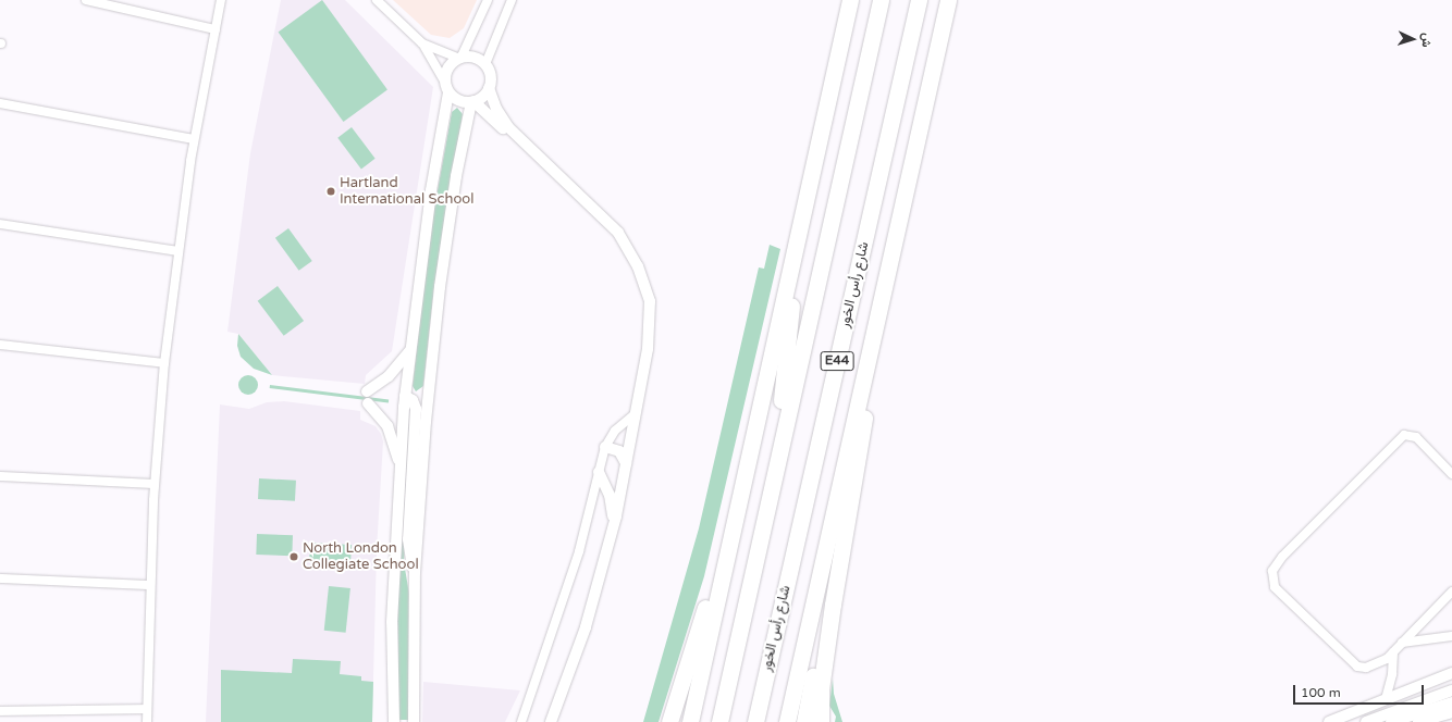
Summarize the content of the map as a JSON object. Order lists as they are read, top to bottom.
{
  "streets": {
    "highway": ["شارع رأس الخور", "E44"]
  },
  "places": ["Hartland International School", "North London Collegiate School"],
  "scale_bar": "100 m",
  "north": "right"
}
